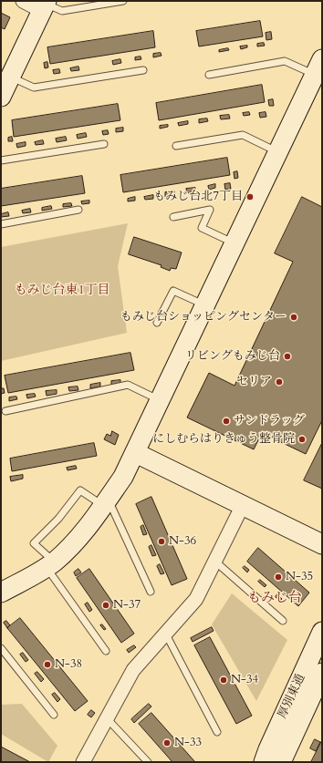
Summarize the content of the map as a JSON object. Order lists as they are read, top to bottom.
{
  "streets": {
    "street": ["厚別東通"]
  },
  "districts": ["もみじ台東1丁目", "もみじ台"],
  "places": [
    "もみじ台北7丁目",
    "もみじ台ショッピングセンター",
    "リビングもみじ台",
    "セリア",
    "サンドラッグ",
    "にしむらはりきゅう整骨院",
    "N-36",
    "N-35",
    "N-37",
    "N-38",
    "N-34",
    "N-33"
  ]
}
